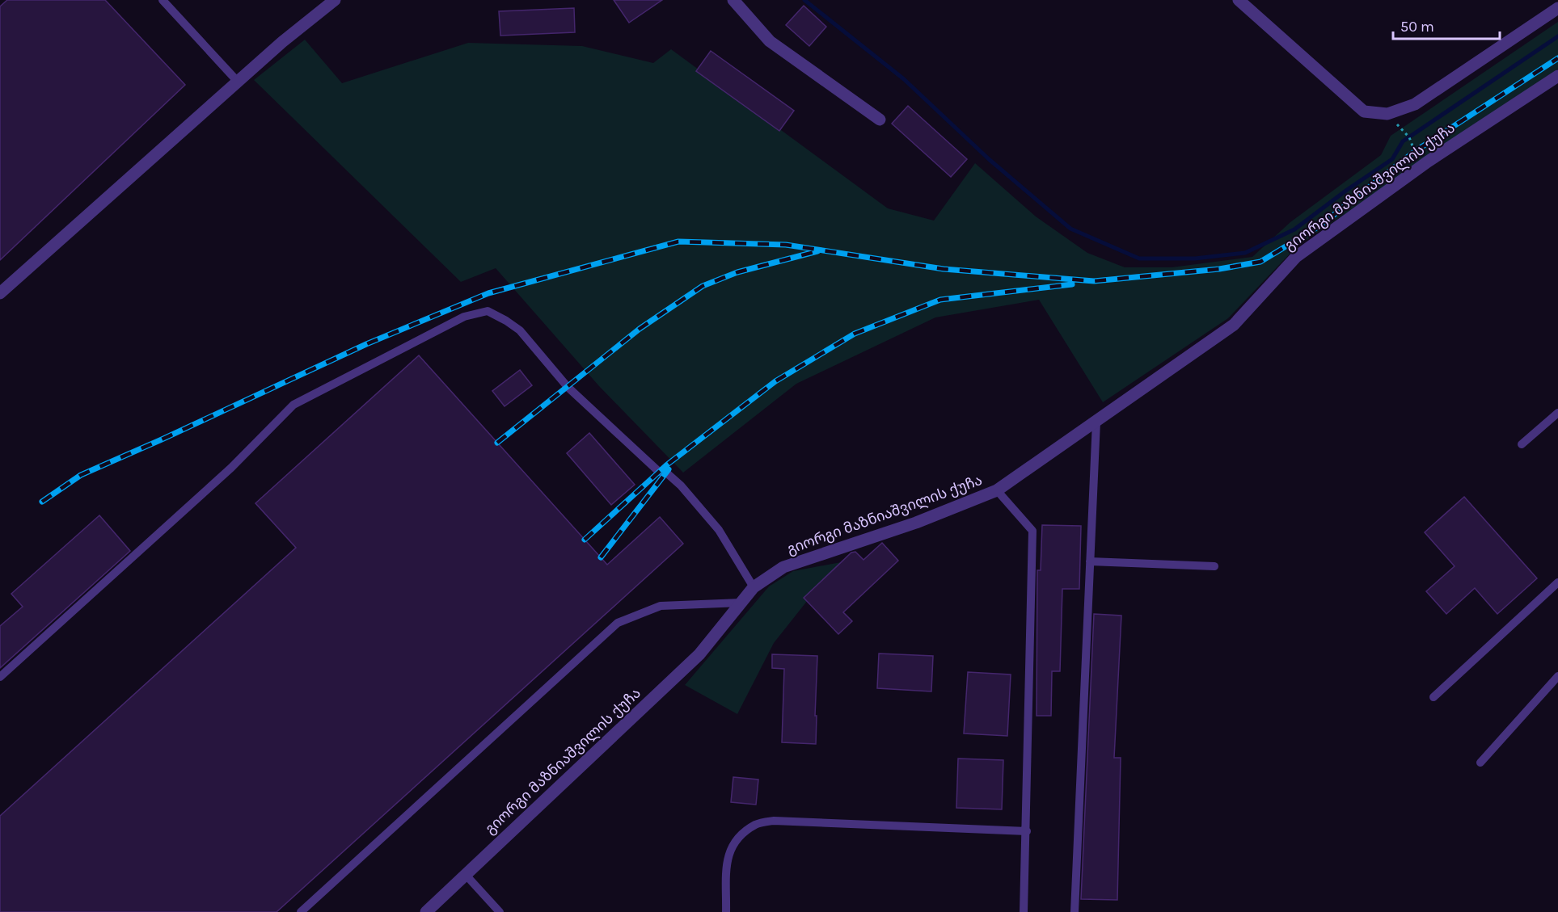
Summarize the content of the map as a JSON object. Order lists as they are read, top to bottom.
{
  "streets": {
    "street": ["გიორგი მაზნიაშვილის ქუჩა"]
  },
  "scale_bar": "50 m"
}
